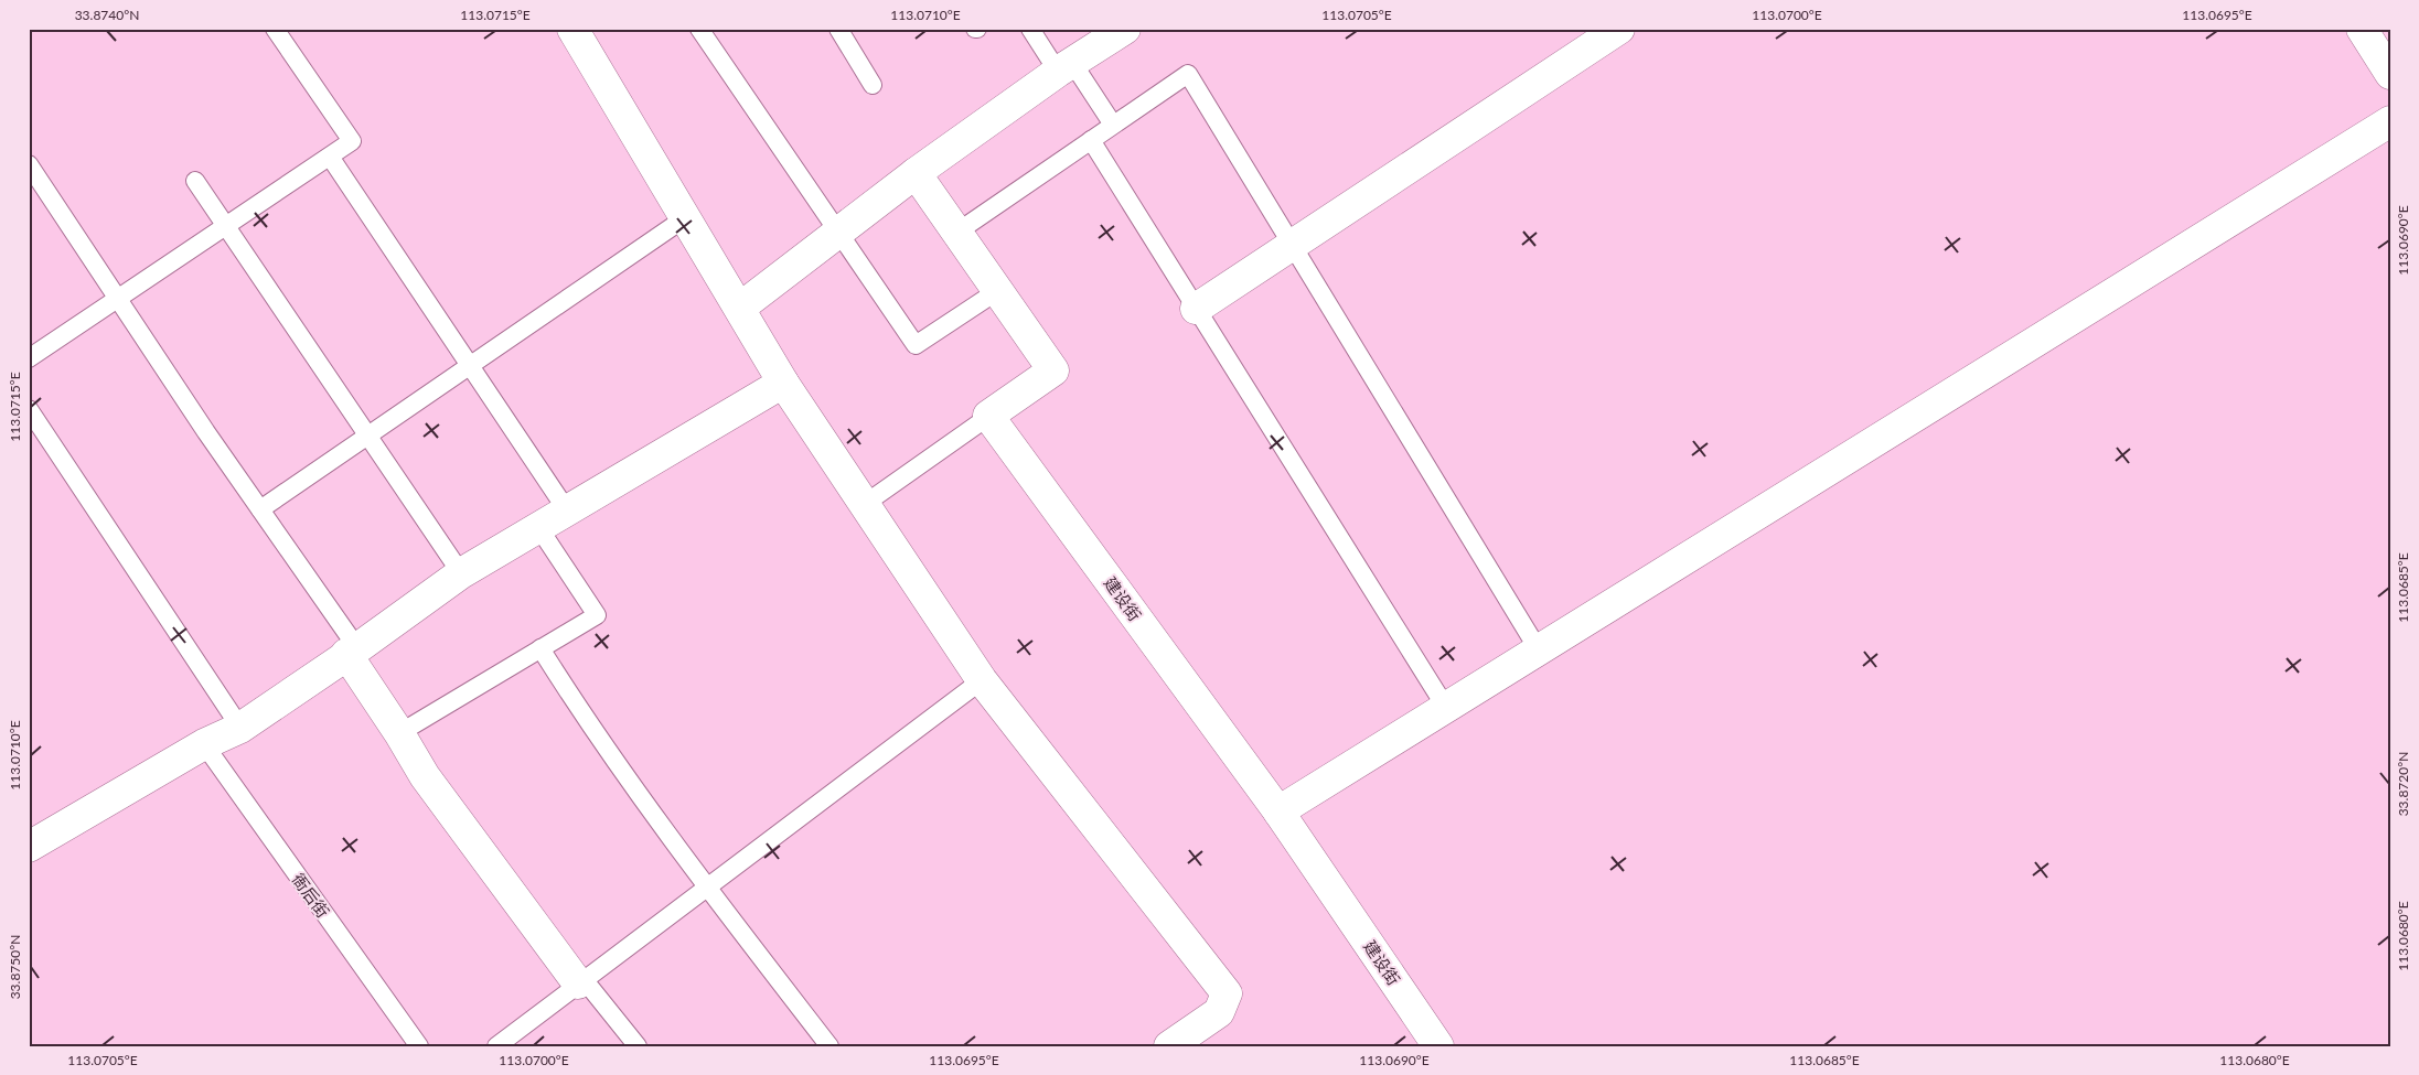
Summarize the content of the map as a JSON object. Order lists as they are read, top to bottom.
{
  "streets": {
    "street": ["建设街"],
    "lane": ["衙后街"]
  },
  "coordinates": [
    "33.8740°N",
    "113.0715°E",
    "113.0710°E",
    "113.0705°E",
    "113.0700°E",
    "113.0695°E",
    "113.0690°E",
    "113.0685°E",
    "33.8720°N",
    "113.0680°E",
    "33.8750°N"
  ]
}
